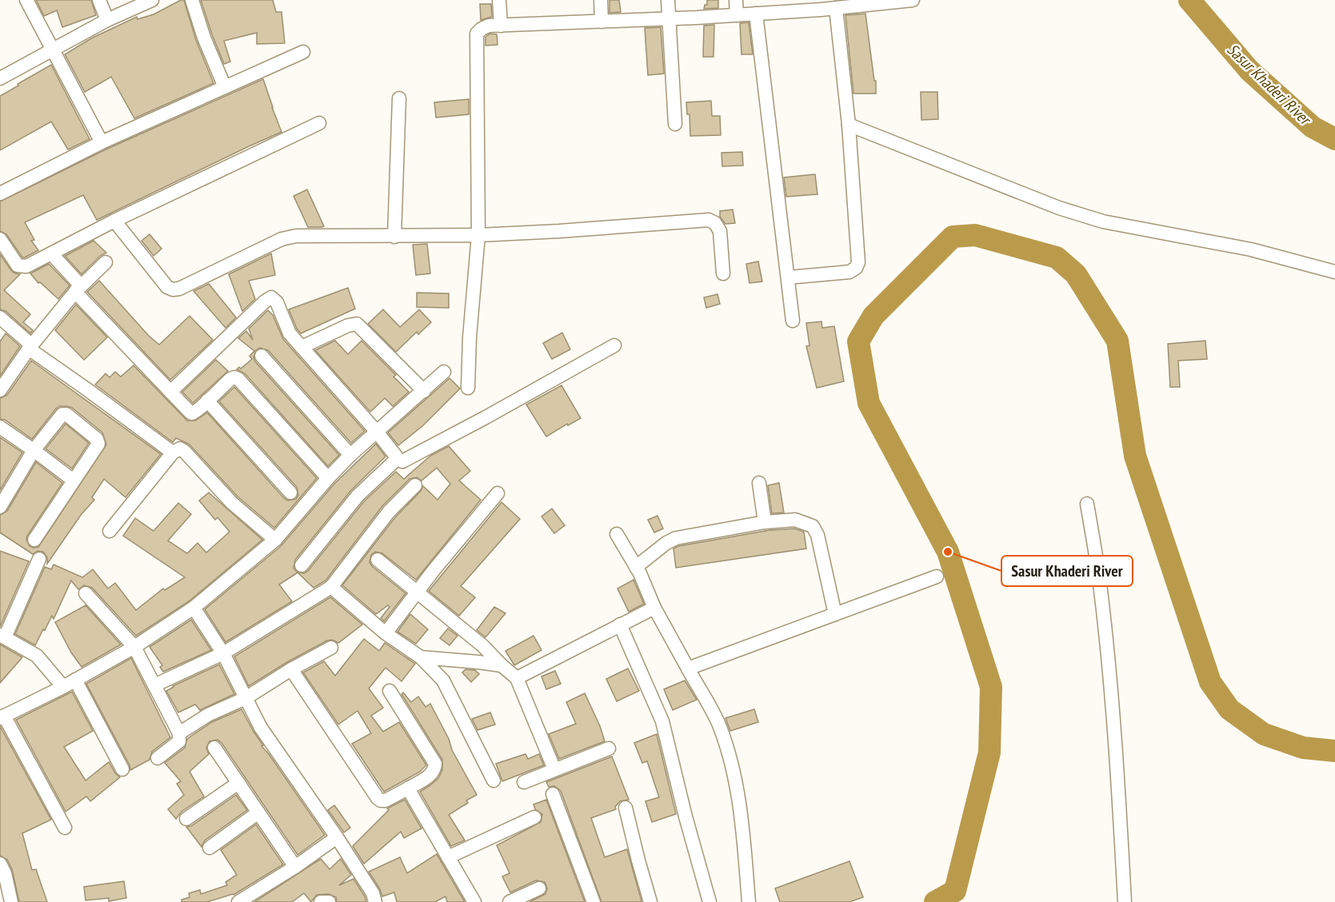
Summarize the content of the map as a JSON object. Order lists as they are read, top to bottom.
{
  "water": ["Sasur Khaderi River"],
  "places": ["Sasur Khaderi River"]
}
